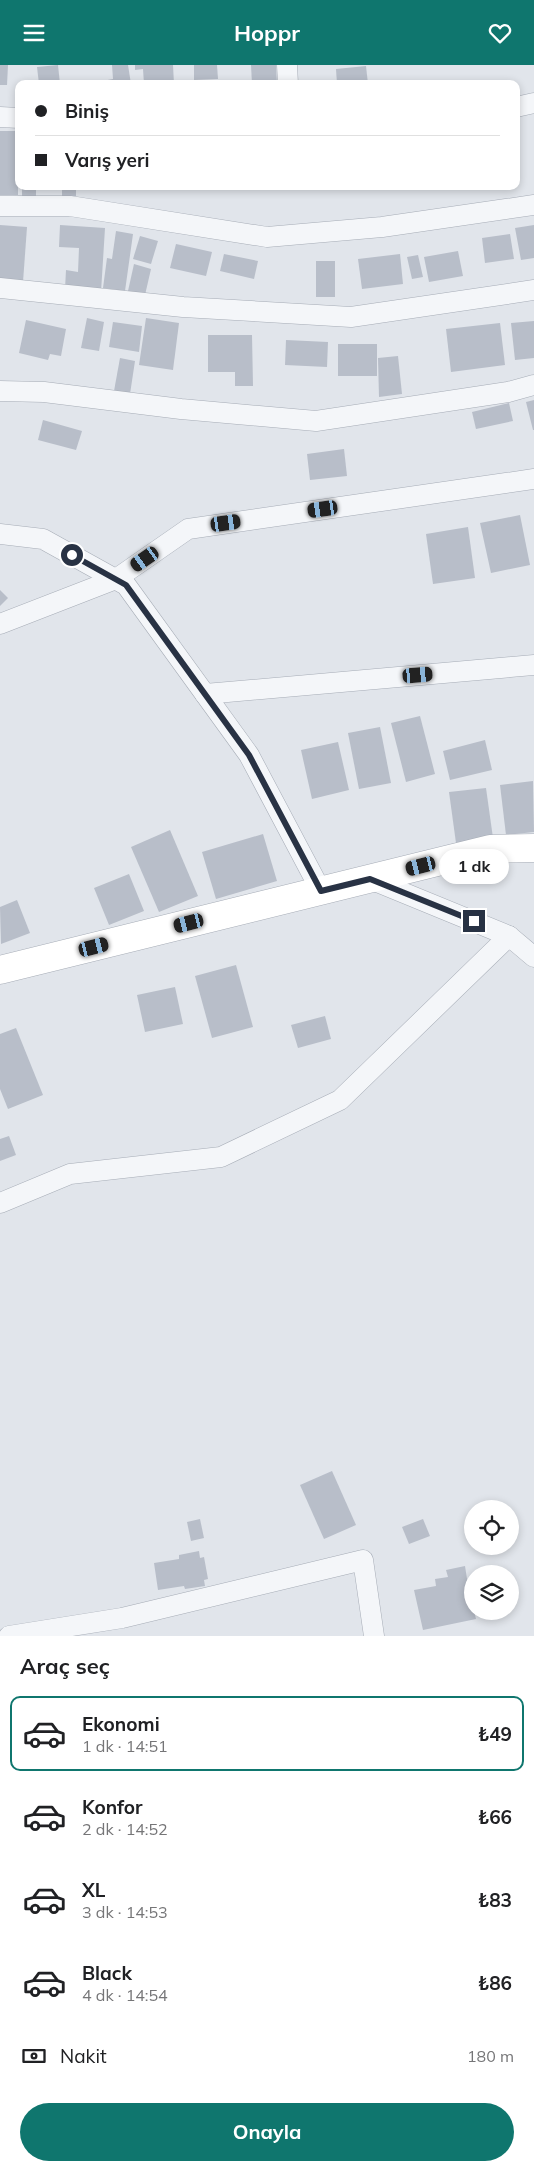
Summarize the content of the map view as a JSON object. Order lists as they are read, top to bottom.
{
  "page": {
    "header": "Hoppr",
    "banner": ["Biniş", "Varış yeri"],
    "bubble": "1 dk",
    "heading": "Araç seç",
    "list": [
      {
        "name": "Ekonomi",
        "note": "1 dk · 14:51",
        "value": "₺49"
      },
      {
        "name": "Konfor",
        "note": "2 dk · 14:52",
        "value": "₺66"
      },
      {
        "name": "XL",
        "note": "3 dk · 14:53",
        "value": "₺83"
      },
      {
        "name": "Black",
        "note": "4 dk · 14:54",
        "value": "₺86"
      }
    ],
    "pay": ["Nakit", "180 m"],
    "buttons": "Onayla"
  }
}
